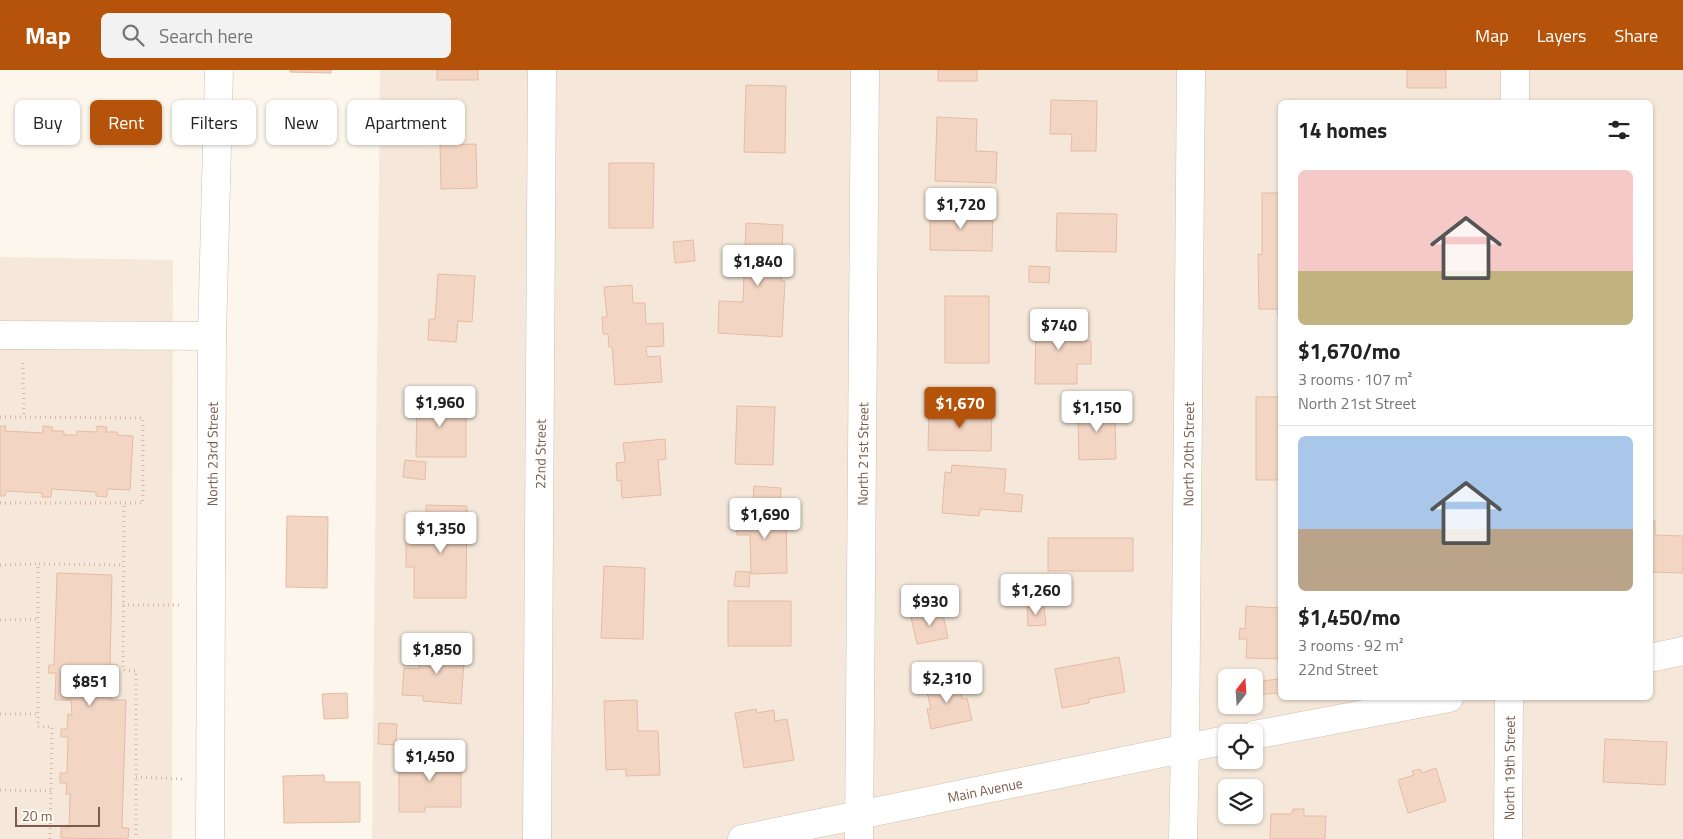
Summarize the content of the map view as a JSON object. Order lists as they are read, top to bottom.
{
  "streets": {
    "street": [
      "North 23rd Street",
      "22nd Street",
      "North 21st Street",
      "North 20th Street",
      "North 19th Street",
      "Main Avenue"
    ]
  },
  "crossings": [
    ["North 21st Street", "Main Avenue"],
    ["North 20th Street", "Main Avenue"]
  ],
  "scale_bar": "20 m",
  "north": "top",
  "page": {
    "header": "Map",
    "search": "Search here",
    "nav": ["Map", "Layers", "Share"],
    "chip": [
      "Buy",
      "Rent",
      "Filters",
      "New",
      "Apartment"
    ],
    "heading": "14 homes",
    "list": [
      {
        "name": "$1,670/mo",
        "note": "3 rooms · 107 m² · North 21st Street"
      },
      {
        "name": "$1,450/mo",
        "note": "3 rooms · 92 m² · 22nd Street"
      }
    ],
    "price": [
      "$1,720",
      "$1,840",
      "$740",
      "$1,960",
      "$1,670",
      "$1,150",
      "$1,690",
      "$1,350",
      "$1,260",
      "$930",
      "$1,850",
      "$2,310",
      "$851",
      "$1,450"
    ],
    "scale": "20 m"
  }
}
